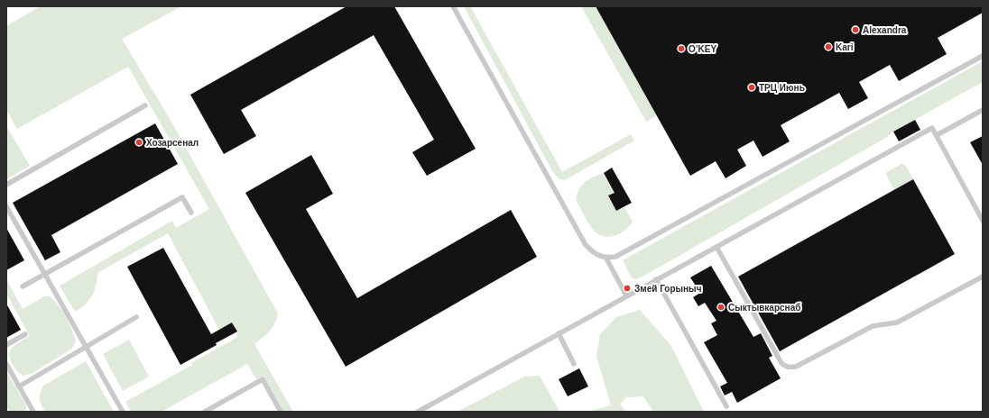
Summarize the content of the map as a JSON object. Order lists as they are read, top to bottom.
{
  "places": [
    "Alexandra",
    "Kari",
    "O’KEY",
    "ТРЦ Июнь",
    "Хозарсенал",
    "Змей Горыныч",
    "Сыктывкарснаб"
  ]
}
